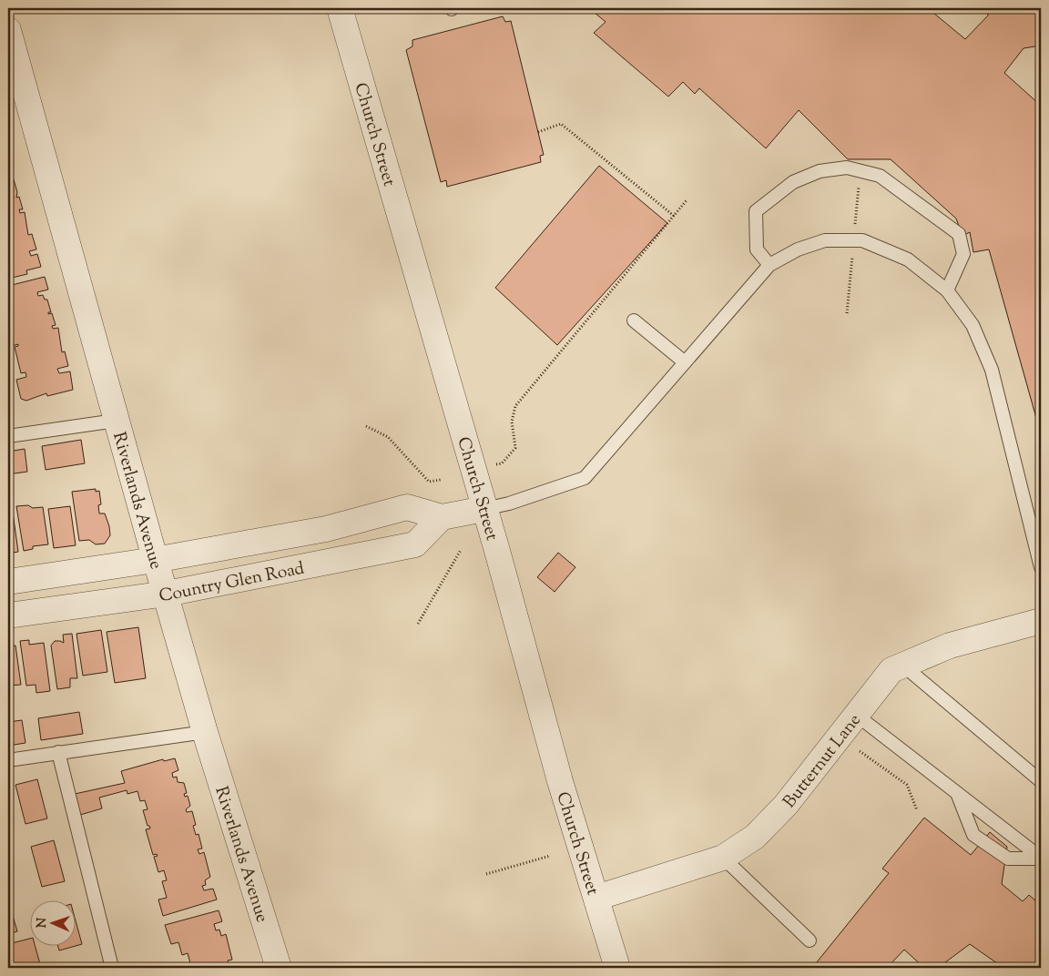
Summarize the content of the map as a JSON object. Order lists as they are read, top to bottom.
{
  "streets": {
    "street": [
      "Church Street",
      "Riverlands Avenue",
      "Country Glen Road",
      "Butternut Lane"
    ]
  },
  "crossings": [
    ["Church Street", "Country Glen Road"],
    ["Church Street", "Butternut Lane"],
    ["Riverlands Avenue", "Country Glen Road"]
  ],
  "north": "left"
}
